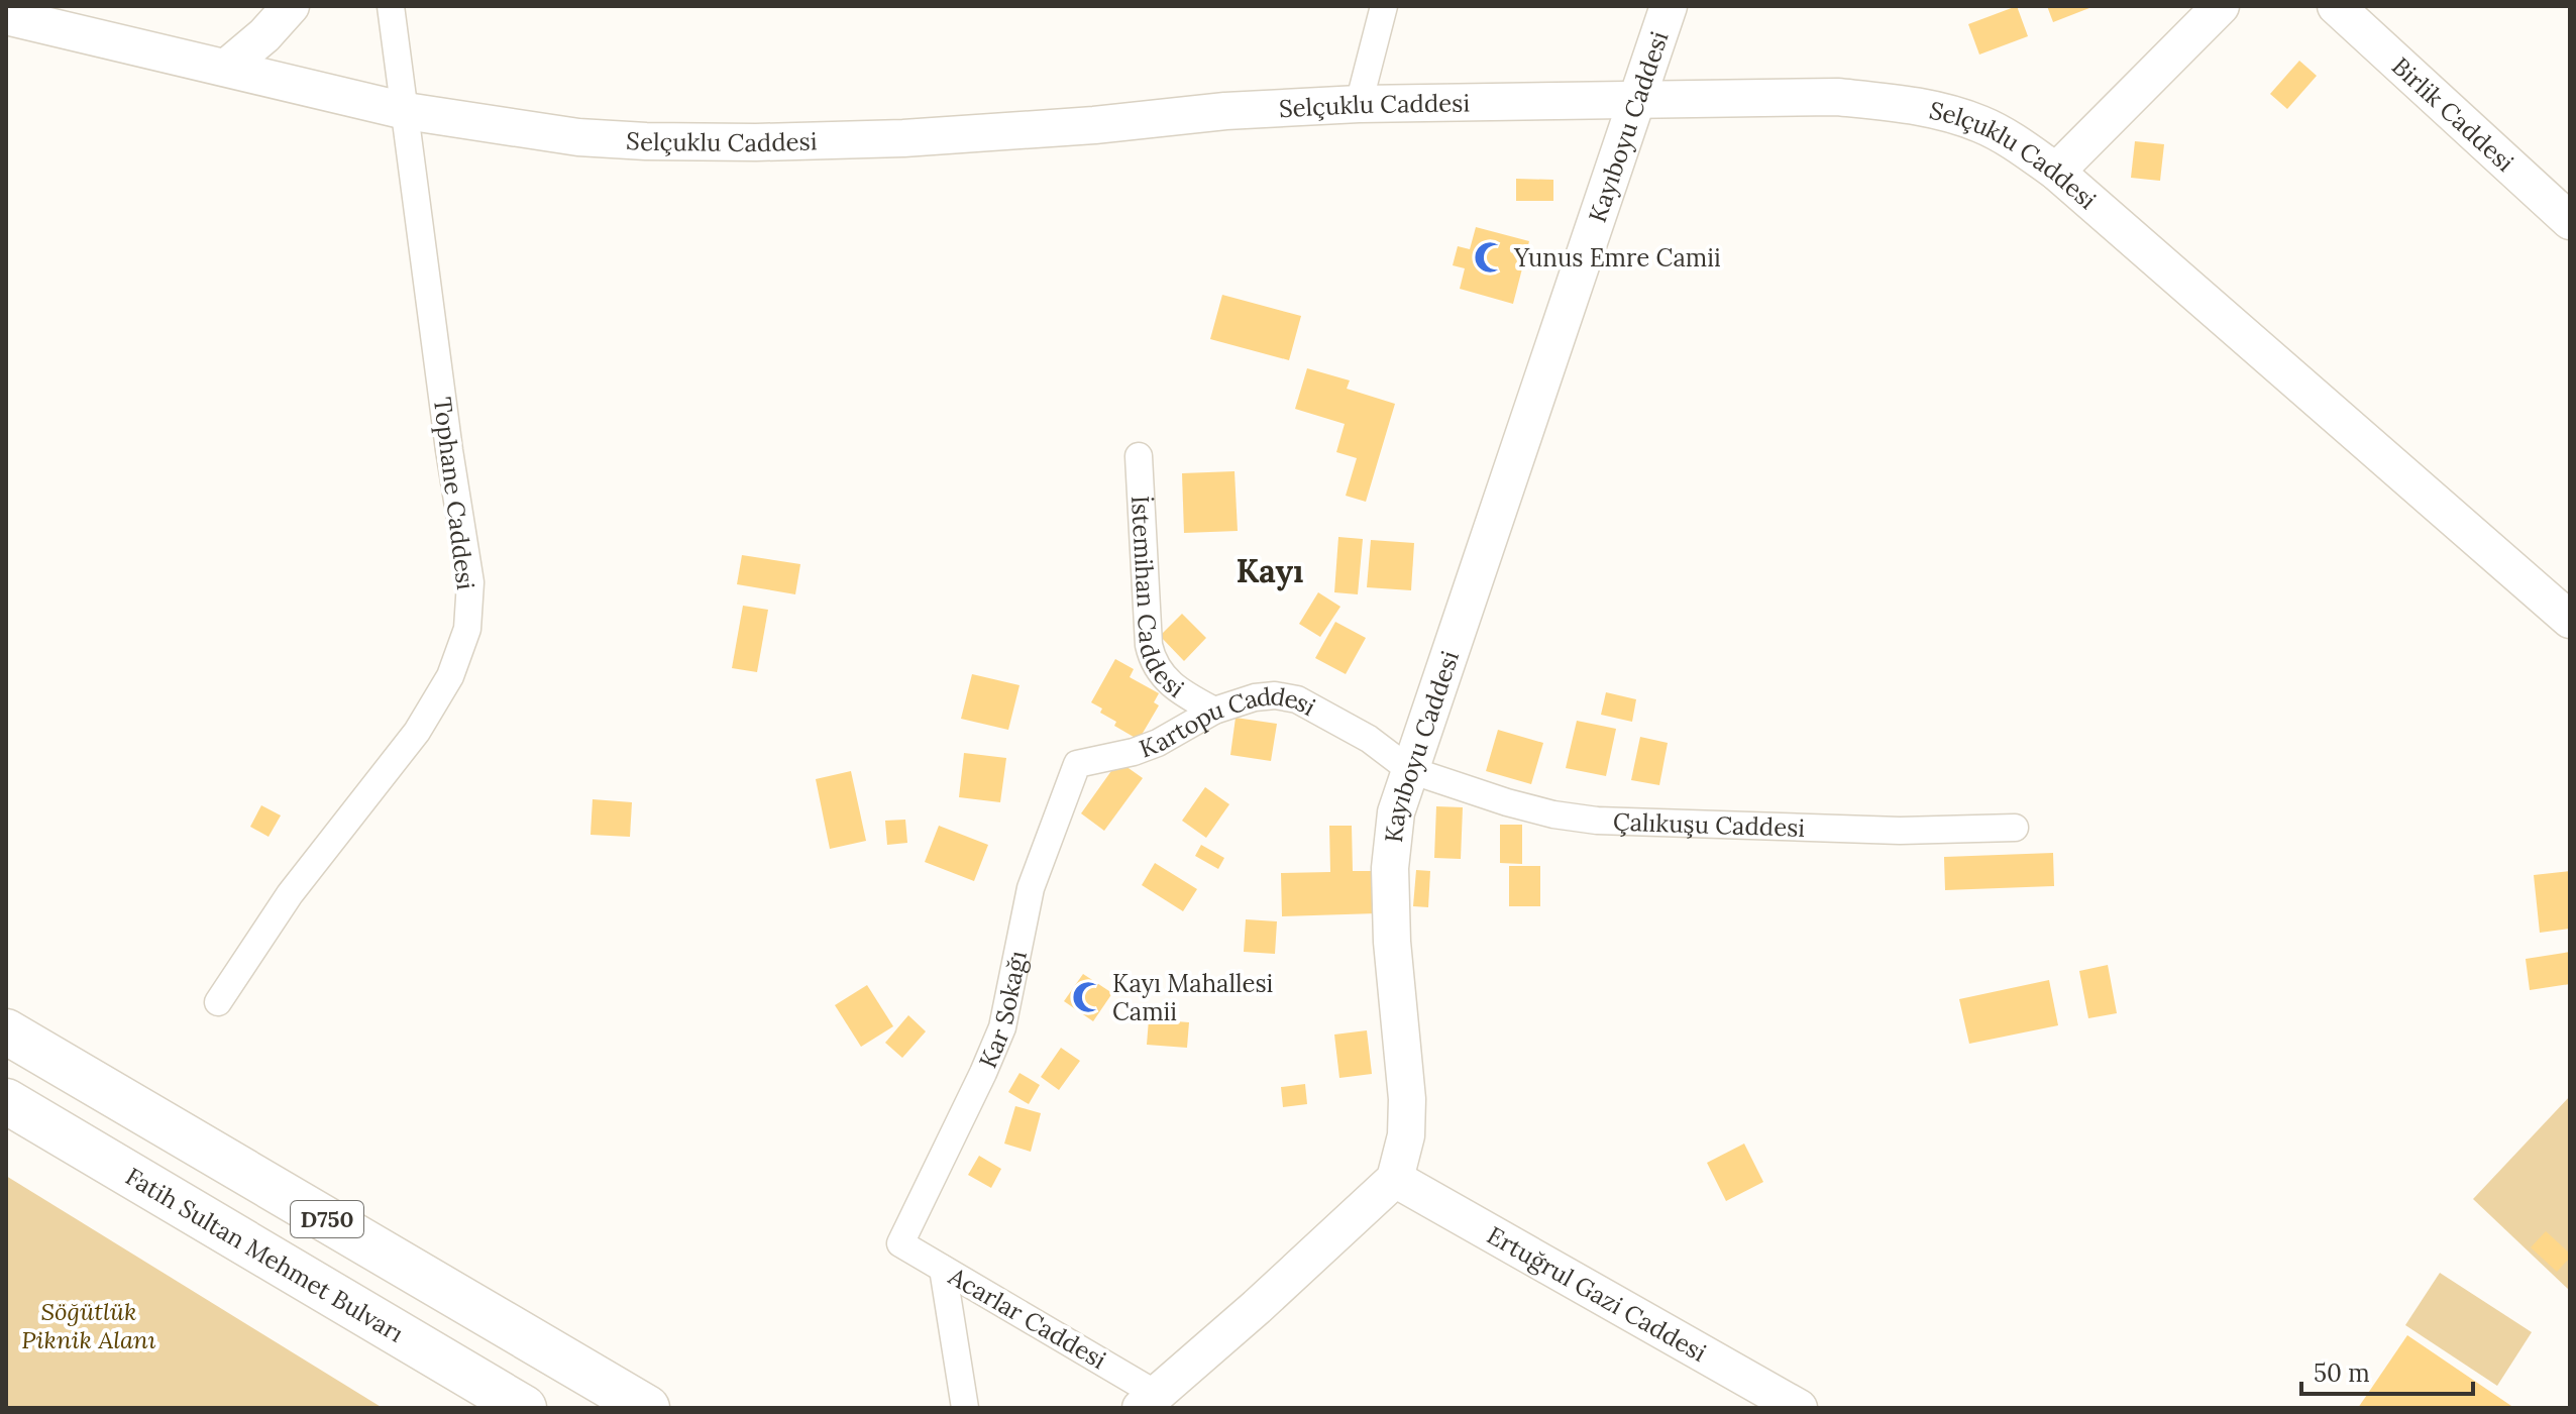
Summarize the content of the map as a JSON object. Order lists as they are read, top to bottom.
{
  "streets": {
    "highway": ["D750", "Fatih Sultan Mehmet Bulvarı"],
    "street": [
      "Selçuklu Caddesi",
      "Birlik Caddesi",
      "Kayıboyu Caddesi",
      "Tophane Caddesi",
      "İstemihan Caddesi",
      "Kartopu Caddesi",
      "Çalıkuşu Caddesi",
      "Kar Sokağı",
      "Ertuğrul Gazi Caddesi",
      "Acarlar Caddesi"
    ]
  },
  "crossings": [
    ["Selçuklu Caddesi", "Kayıboyu Caddesi"],
    ["Selçuklu Caddesi", "Tophane Caddesi"],
    ["Kayıboyu Caddesi", "Kartopu Caddesi"],
    ["Kayıboyu Caddesi", "Çalıkuşu Caddesi"],
    ["Kayıboyu Caddesi", "Ertuğrul Gazi Caddesi"],
    ["İstemihan Caddesi", "Kartopu Caddesi"],
    ["Kartopu Caddesi", "Çalıkuşu Caddesi"],
    ["Kartopu Caddesi", "Kar Sokağı"],
    ["Kar Sokağı", "Acarlar Caddesi"]
  ],
  "districts": ["Kayı"],
  "parks": ["Söğütlük Piknik Alanı"],
  "places": {
    "mosque": ["Yunus Emre Camii", "Kayı Mahallesi Camii"]
  },
  "scale_bar": "50 m"
}
